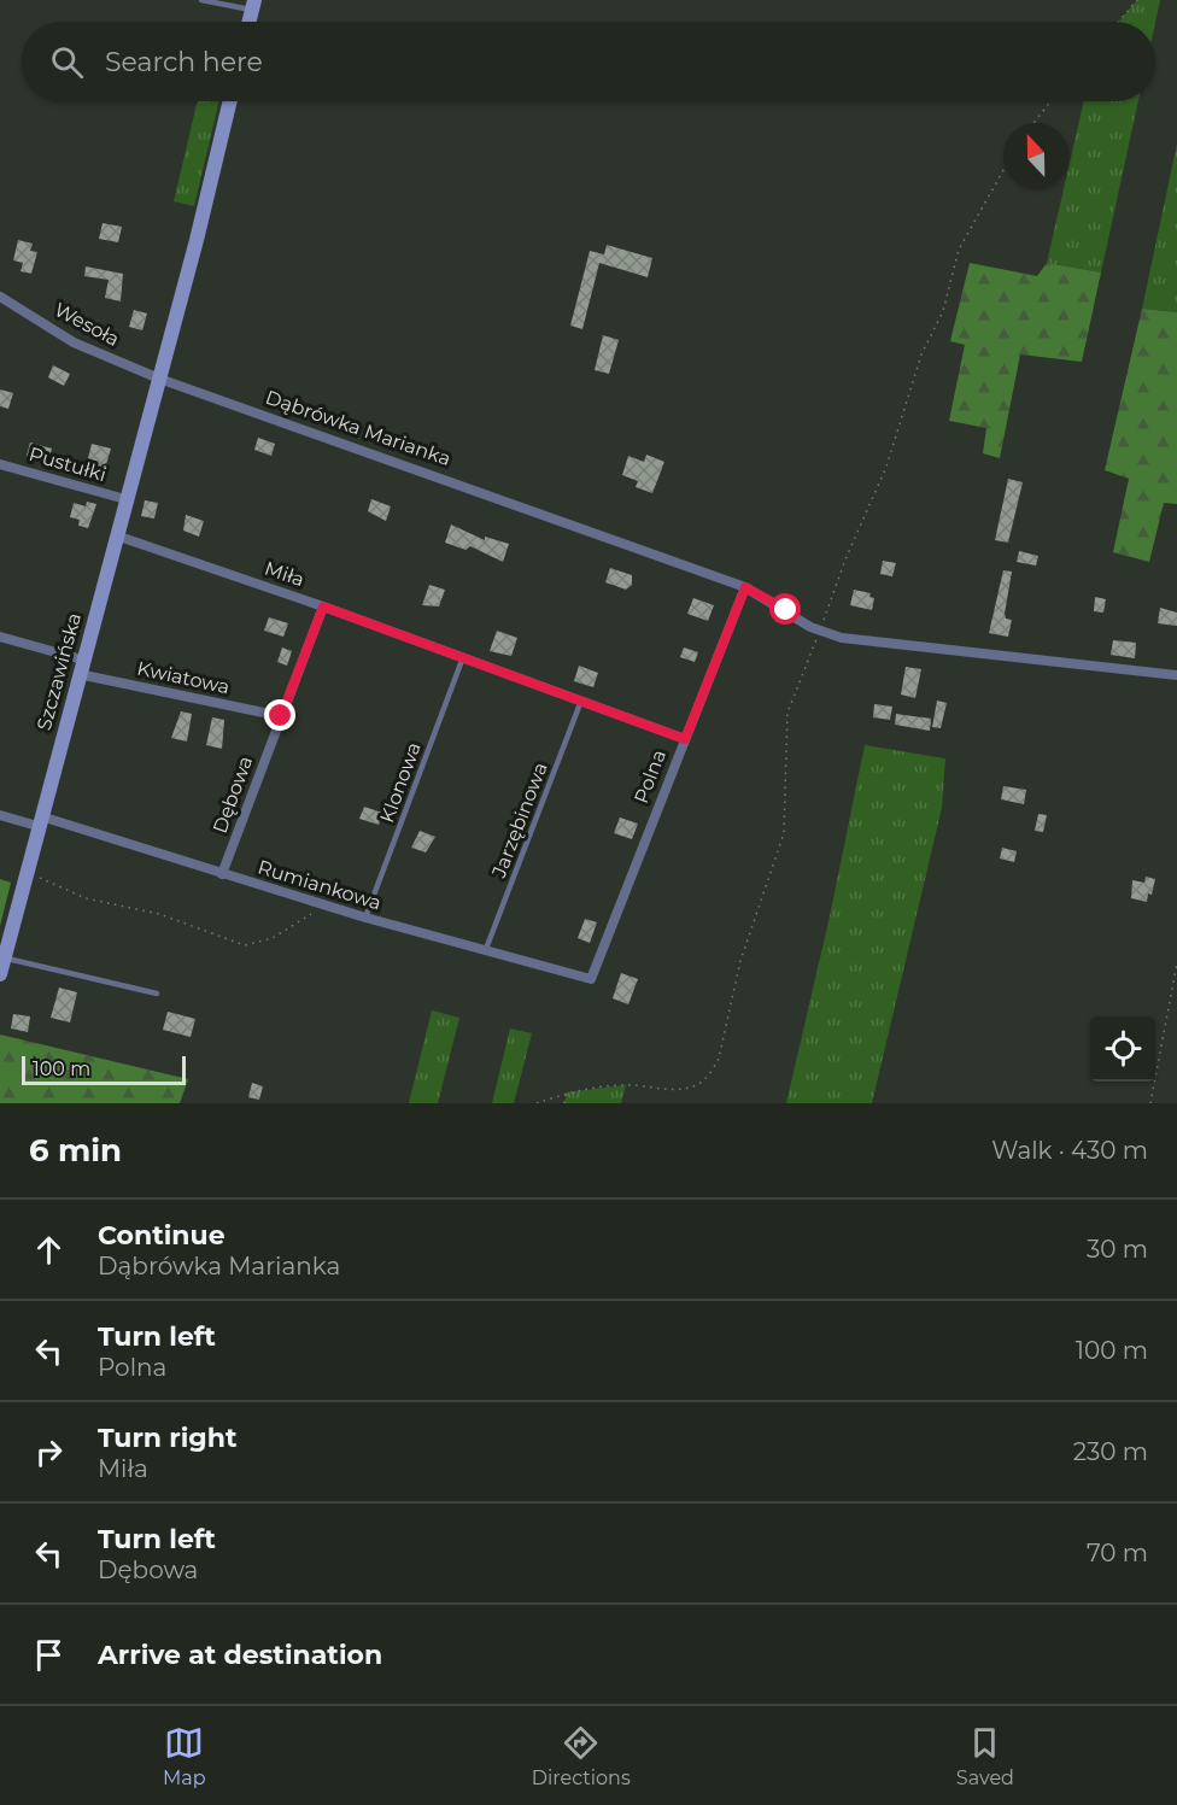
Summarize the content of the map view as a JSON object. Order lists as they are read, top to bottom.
{
  "streets": {
    "street": [
      "Wesoła",
      "Dąbrówka Marianka",
      "Pustułki",
      "Miła",
      "Szczawińska",
      "Kwiatowa",
      "Polna",
      "Dębowa",
      "Rumiankowa"
    ],
    "lane": ["Klonowa", "Jarzębinowa"]
  },
  "crossings": [
    ["Wesoła", "Dąbrówka Marianka"],
    ["Wesoła", "Szczawińska"],
    ["Dąbrówka Marianka", "Szczawińska"],
    ["Dąbrówka Marianka", "Polna"],
    ["Pustułki", "Szczawińska"],
    ["Miła", "Szczawińska"],
    ["Miła", "Polna"],
    ["Miła", "Klonowa"],
    ["Miła", "Dębowa"],
    ["Miła", "Jarzębinowa"],
    ["Szczawińska", "Kwiatowa"],
    ["Szczawińska", "Rumiankowa"],
    ["Kwiatowa", "Dębowa"],
    ["Polna", "Rumiankowa"],
    ["Klonowa", "Rumiankowa"],
    ["Dębowa", "Rumiankowa"],
    ["Jarzębinowa", "Rumiankowa"]
  ],
  "scale_bar": "100 m",
  "north": "top",
  "page": {
    "search": "Search here",
    "scale": "100 m",
    "heading": ["6 min", "Walk · 430 m"],
    "list": [
      ["Continue", "Dąbrówka Marianka", "30 m"],
      ["Turn left", "Polna", "100 m"],
      ["Turn right", "Miła", "230 m"],
      ["Turn left", "Dębowa", "70 m"],
      "Arrive at destination"
    ],
    "nav": ["Map", "Directions", "Saved"]
  }
}
